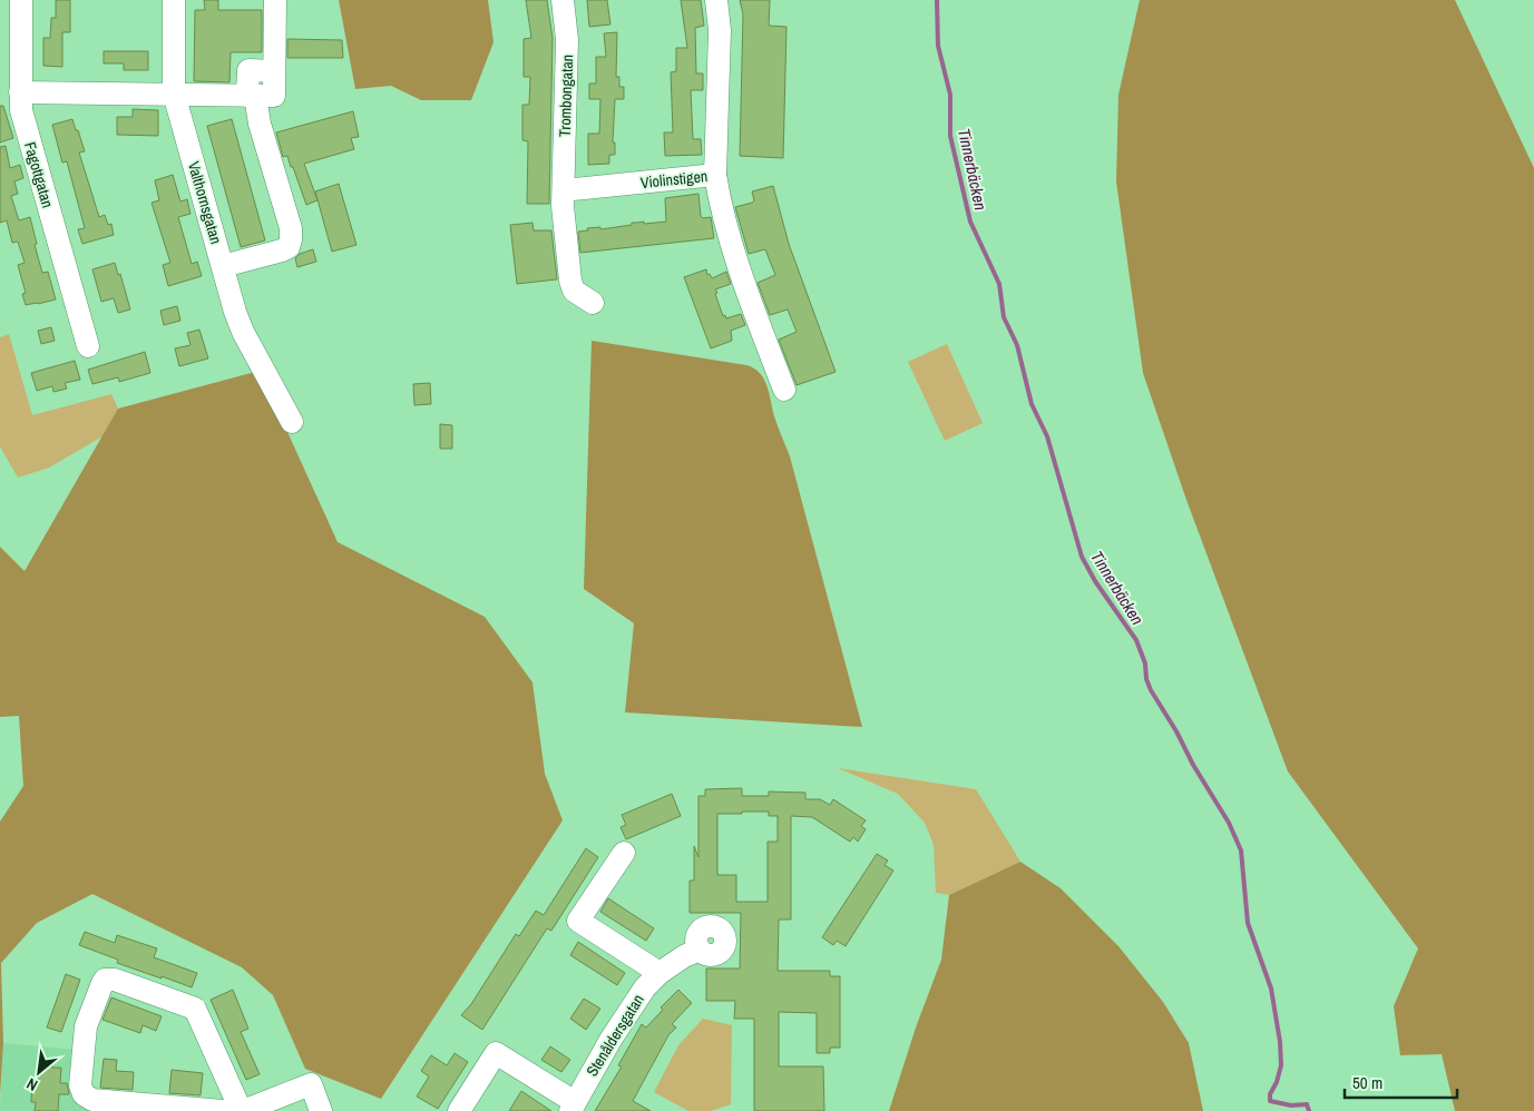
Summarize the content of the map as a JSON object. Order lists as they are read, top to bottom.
{
  "streets": {
    "street": [
      "Trombongatan",
      "Fagottgatan",
      "Violinstigen",
      "Valthornsgatan",
      "Stenåldersgatan"
    ]
  },
  "crossings": [
    ["Trombongatan", "Violinstigen"]
  ],
  "water": ["Tinnerbäcken"],
  "scale_bar": "50 m",
  "north": "bottom left"
}
